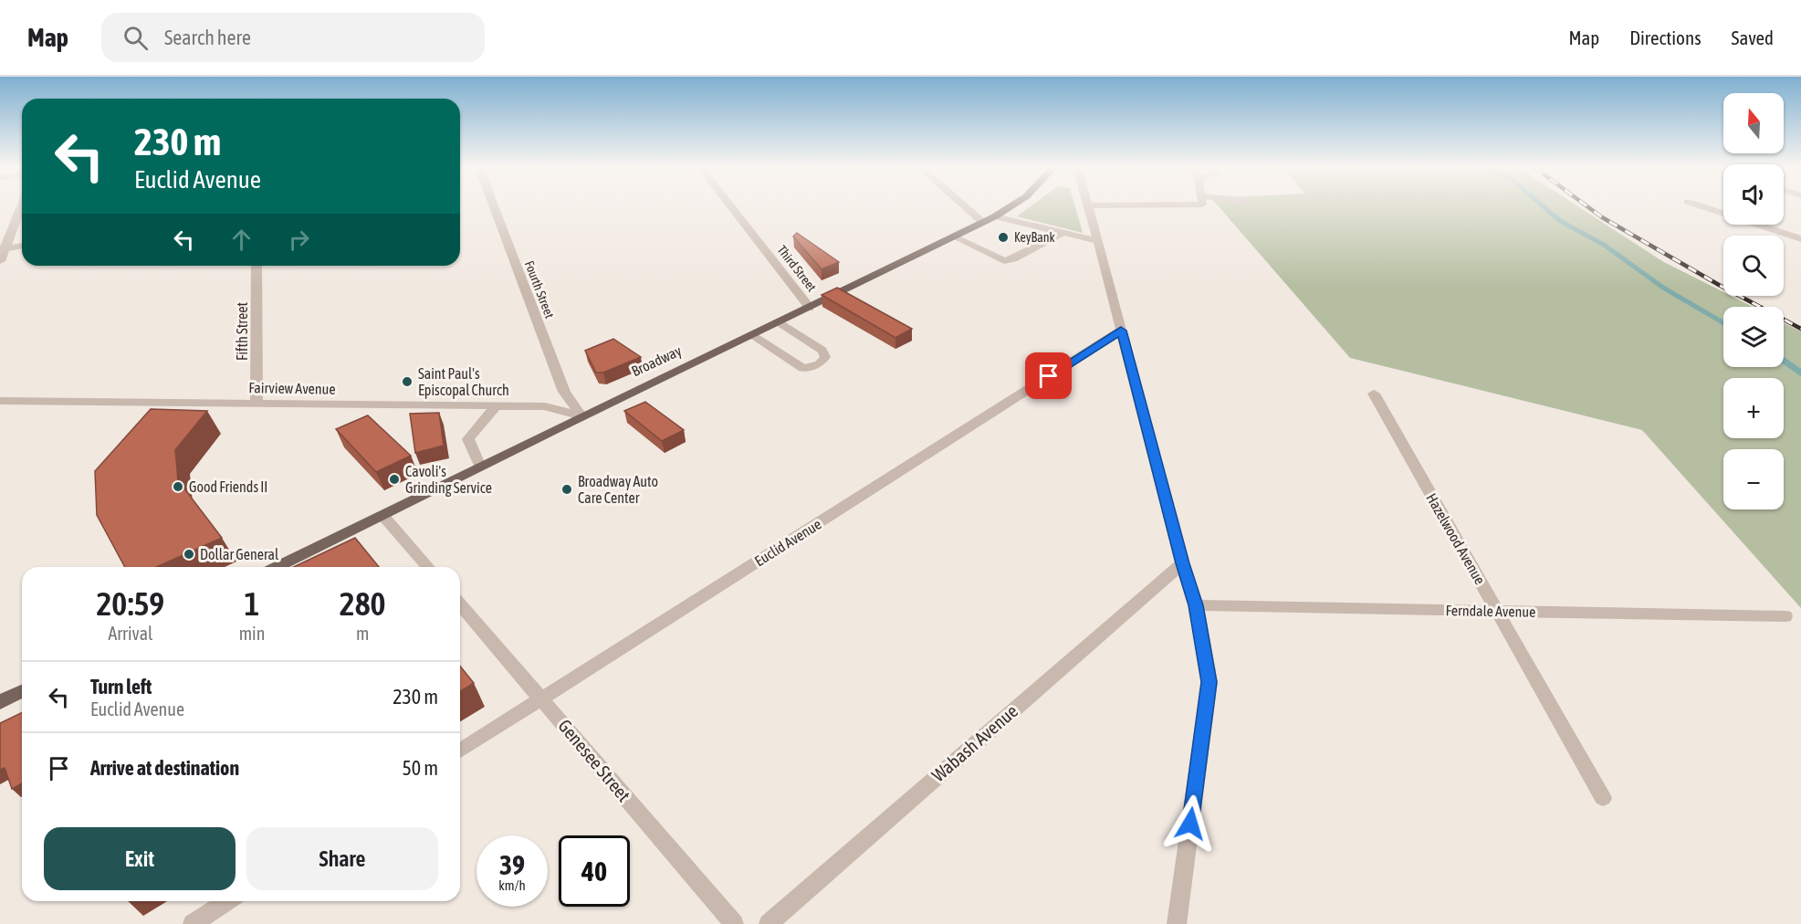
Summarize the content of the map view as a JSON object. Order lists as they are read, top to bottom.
{
  "streets": {
    "main road": ["Broadway"],
    "street": [
      "Third Street",
      "Fourth Street",
      "Fifth Street",
      "Fairview Avenue",
      "Hazelwood Avenue",
      "Euclid Avenue",
      "Ferndale Avenue",
      "Wabash Avenue",
      "Genesee Street"
    ]
  },
  "crossings": [
    ["Third Street", "Broadway"],
    ["Fourth Street", "Broadway"],
    ["Fourth Street", "Fairview Avenue"],
    ["Fifth Street", "Fairview Avenue"],
    ["Broadway", "Fairview Avenue"],
    ["Hazelwood Avenue", "Ferndale Avenue"],
    ["Euclid Avenue", "Genesee Street"]
  ],
  "places": [
    "KeyBank",
    "Saint Paul's Episcopal Church",
    "Cavoli's Grinding Service",
    "Good Friends II",
    "Broadway Auto Care Center",
    "Dollar General"
  ],
  "north": "top",
  "page": {
    "header": "Map",
    "search": "Search here",
    "nav": ["Map", "Directions", "Saved"],
    "map_buttons": ["+", "−"],
    "turn": ["230 m", "Euclid Avenue"],
    "eta": [
      "20:59",
      "Arrival",
      "1",
      "min",
      "280",
      "m"
    ],
    "list": [
      {
        "name": "Turn left",
        "note": "Euclid Avenue",
        "value": "230 m"
      },
      {
        "name": "Arrive at destination",
        "value": "50 m"
      }
    ],
    "buttons": ["Exit", "Share"],
    "speed": "39 km/h",
    "limit": "40"
  }
}
